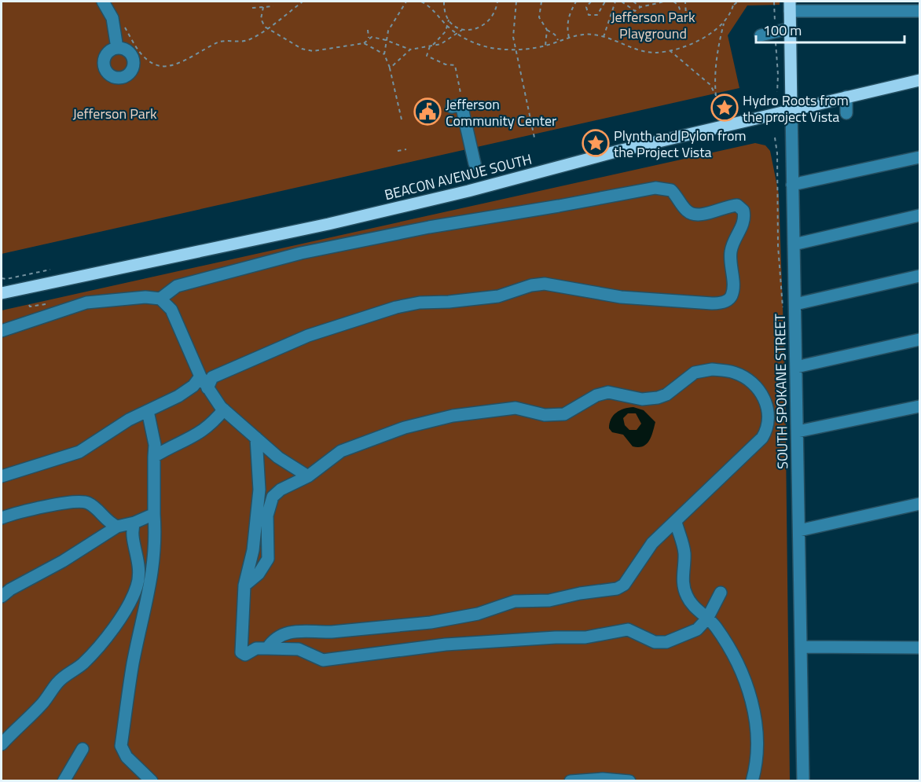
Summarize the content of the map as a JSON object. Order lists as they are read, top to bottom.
{
  "streets": {
    "main road": ["BEACON AVENUE SOUTH", "SOUTH SPOKANE STREET"]
  },
  "crossings": [
    ["BEACON AVENUE SOUTH", "SOUTH SPOKANE STREET"]
  ],
  "parks": ["Jefferson Park Playground", "Jefferson Park"],
  "places": {
    "place": ["Hydro Roots from the project Vista", "Plynth and Pylon from the Project Vista"],
    "public building": ["Jefferson Community Center"]
  },
  "scale_bar": "100 m"
}
